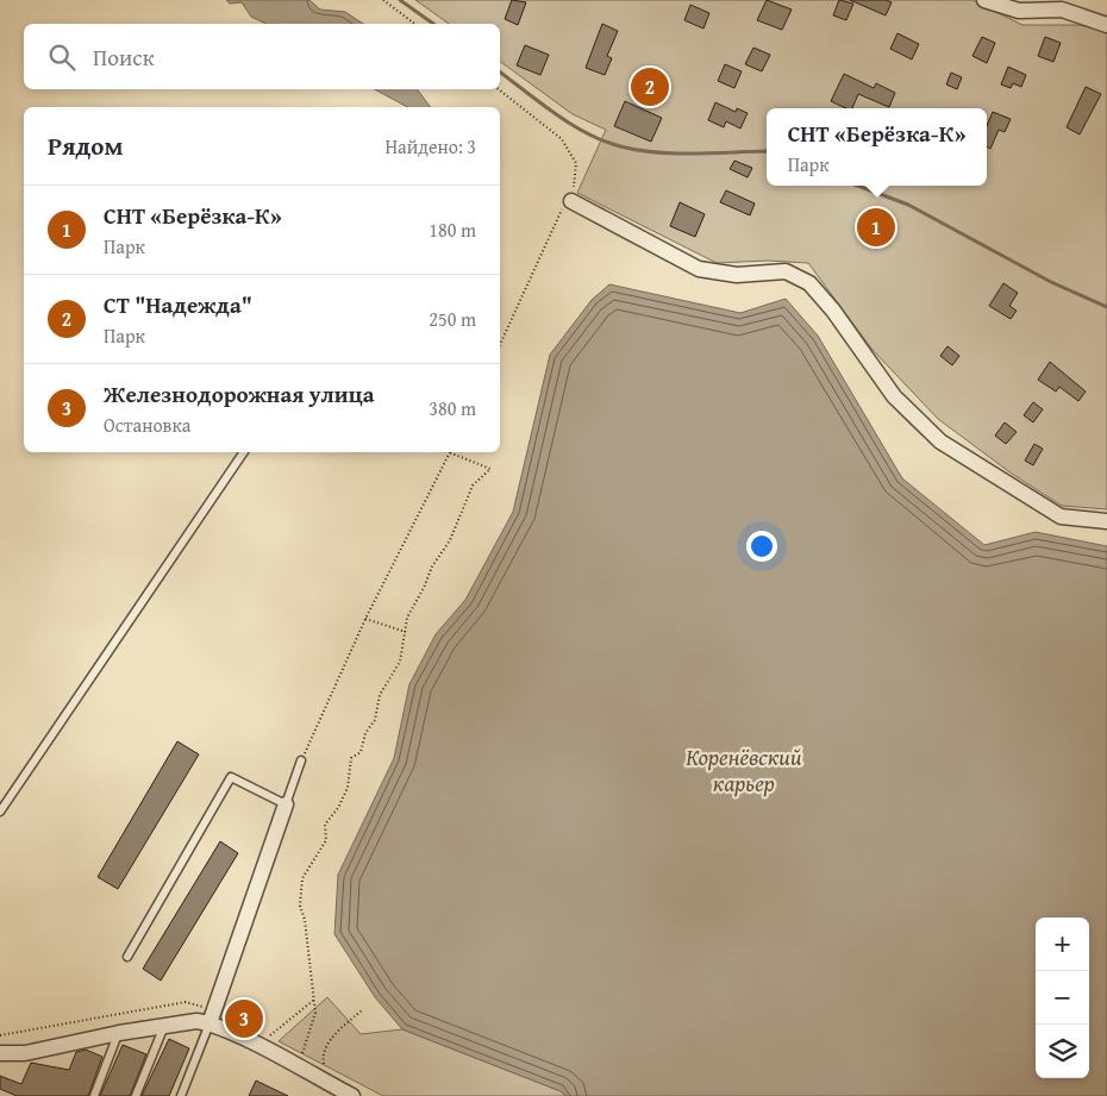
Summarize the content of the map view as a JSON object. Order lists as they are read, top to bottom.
{
  "water": ["Коренёвский карьер"],
  "page": {
    "search": "Поиск",
    "pins": ["2", "1", "3"],
    "heading": ["Рядом", "Найдено: 3"],
    "popup": ["СНТ «Берёзка-К»", "Парк"],
    "list": [
      {
        "mark": "1",
        "name": "СНТ «Берёзка-К»",
        "note": "Парк",
        "value": "180 m"
      },
      {
        "mark": "2",
        "name": "СТ \"Надежда\"",
        "note": "Парк",
        "value": "250 m"
      },
      {
        "mark": "3",
        "name": "Железнодорожная улица",
        "note": "Остановка",
        "value": "380 m"
      }
    ],
    "map_buttons": ["+", "−"]
  }
}
